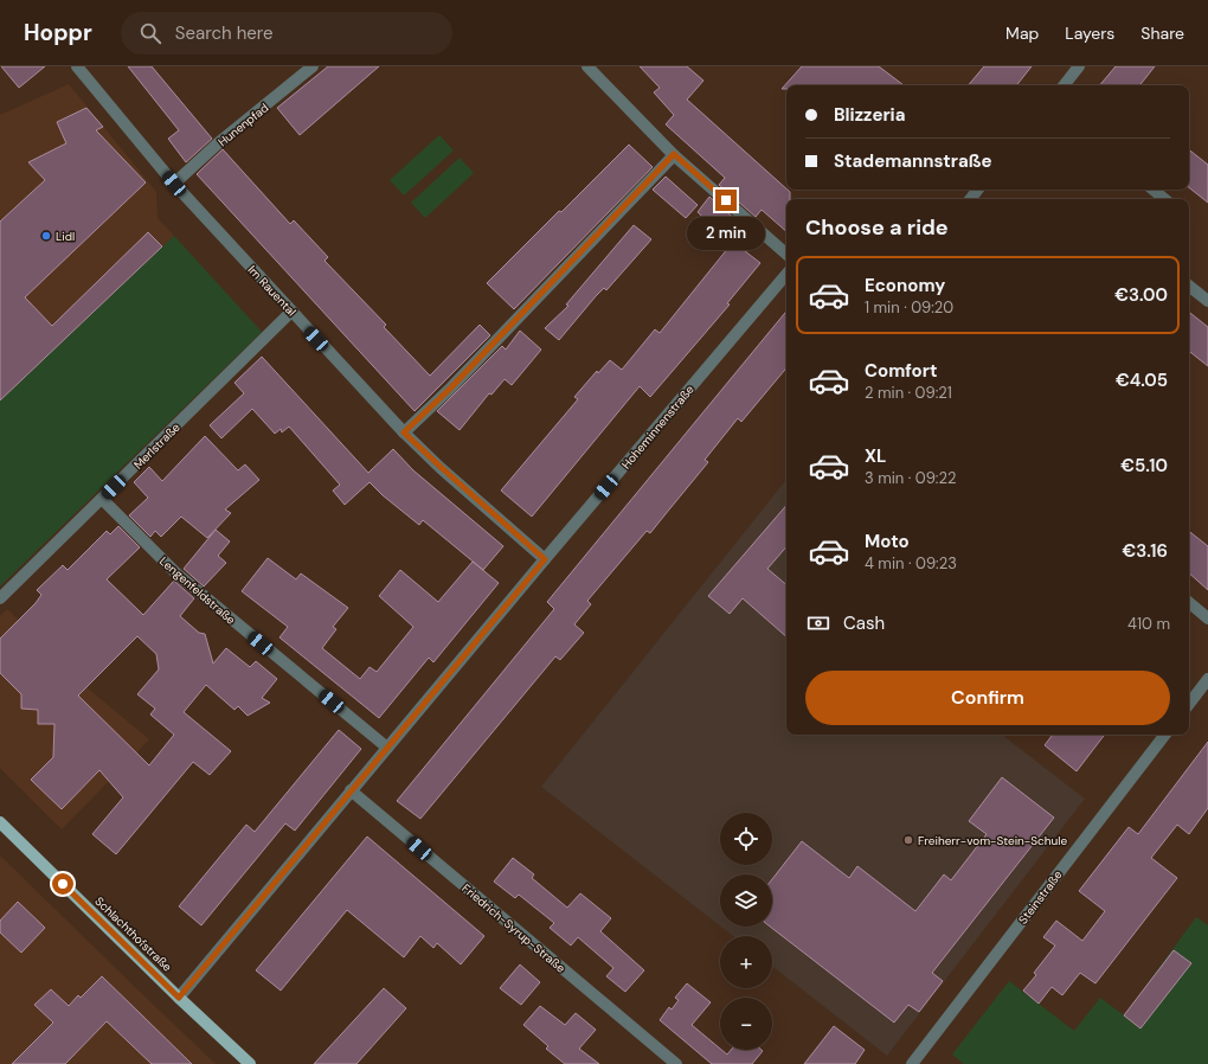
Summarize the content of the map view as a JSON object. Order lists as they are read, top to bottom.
{
  "streets": {
    "main road": ["Schlachthofstraße"],
    "street": [
      "Hunenpfad",
      "Im Rauental",
      "Hoheminnenstraße",
      "Merlstraße",
      "Lengenfeldstraße",
      "Steinstraße",
      "Friedrich-Syrup-Straße"
    ]
  },
  "crossings": [
    ["Hunenpfad", "Im Rauental"],
    ["Im Rauental", "Hoheminnenstraße"],
    ["Im Rauental", "Merlstraße"],
    ["Hoheminnenstraße", "Lengenfeldstraße"],
    ["Hoheminnenstraße", "Friedrich-Syrup-Straße"],
    ["Hoheminnenstraße", "Schlachthofstraße"],
    ["Merlstraße", "Lengenfeldstraße"]
  ],
  "places": ["Lidl", "Freiherr-vom-Stein-Schule"],
  "page": {
    "header": "Hoppr",
    "search": "Search here",
    "nav": ["Map", "Layers", "Share"],
    "banner": ["Blizzeria", "Stademannstraße"],
    "heading": "Choose a ride",
    "bubble": "2 min",
    "list": [
      {
        "name": "Economy",
        "note": "1 min · 09:20",
        "value": "€3.00"
      },
      {
        "name": "Comfort",
        "note": "2 min · 09:21",
        "value": "€4.05"
      },
      {
        "name": "XL",
        "note": "3 min · 09:22",
        "value": "€5.10"
      },
      {
        "name": "Moto",
        "note": "4 min · 09:23",
        "value": "€3.16"
      }
    ],
    "pay": ["Cash", "410 m"],
    "buttons": "Confirm",
    "map_buttons": ["+", "−"]
  }
}
